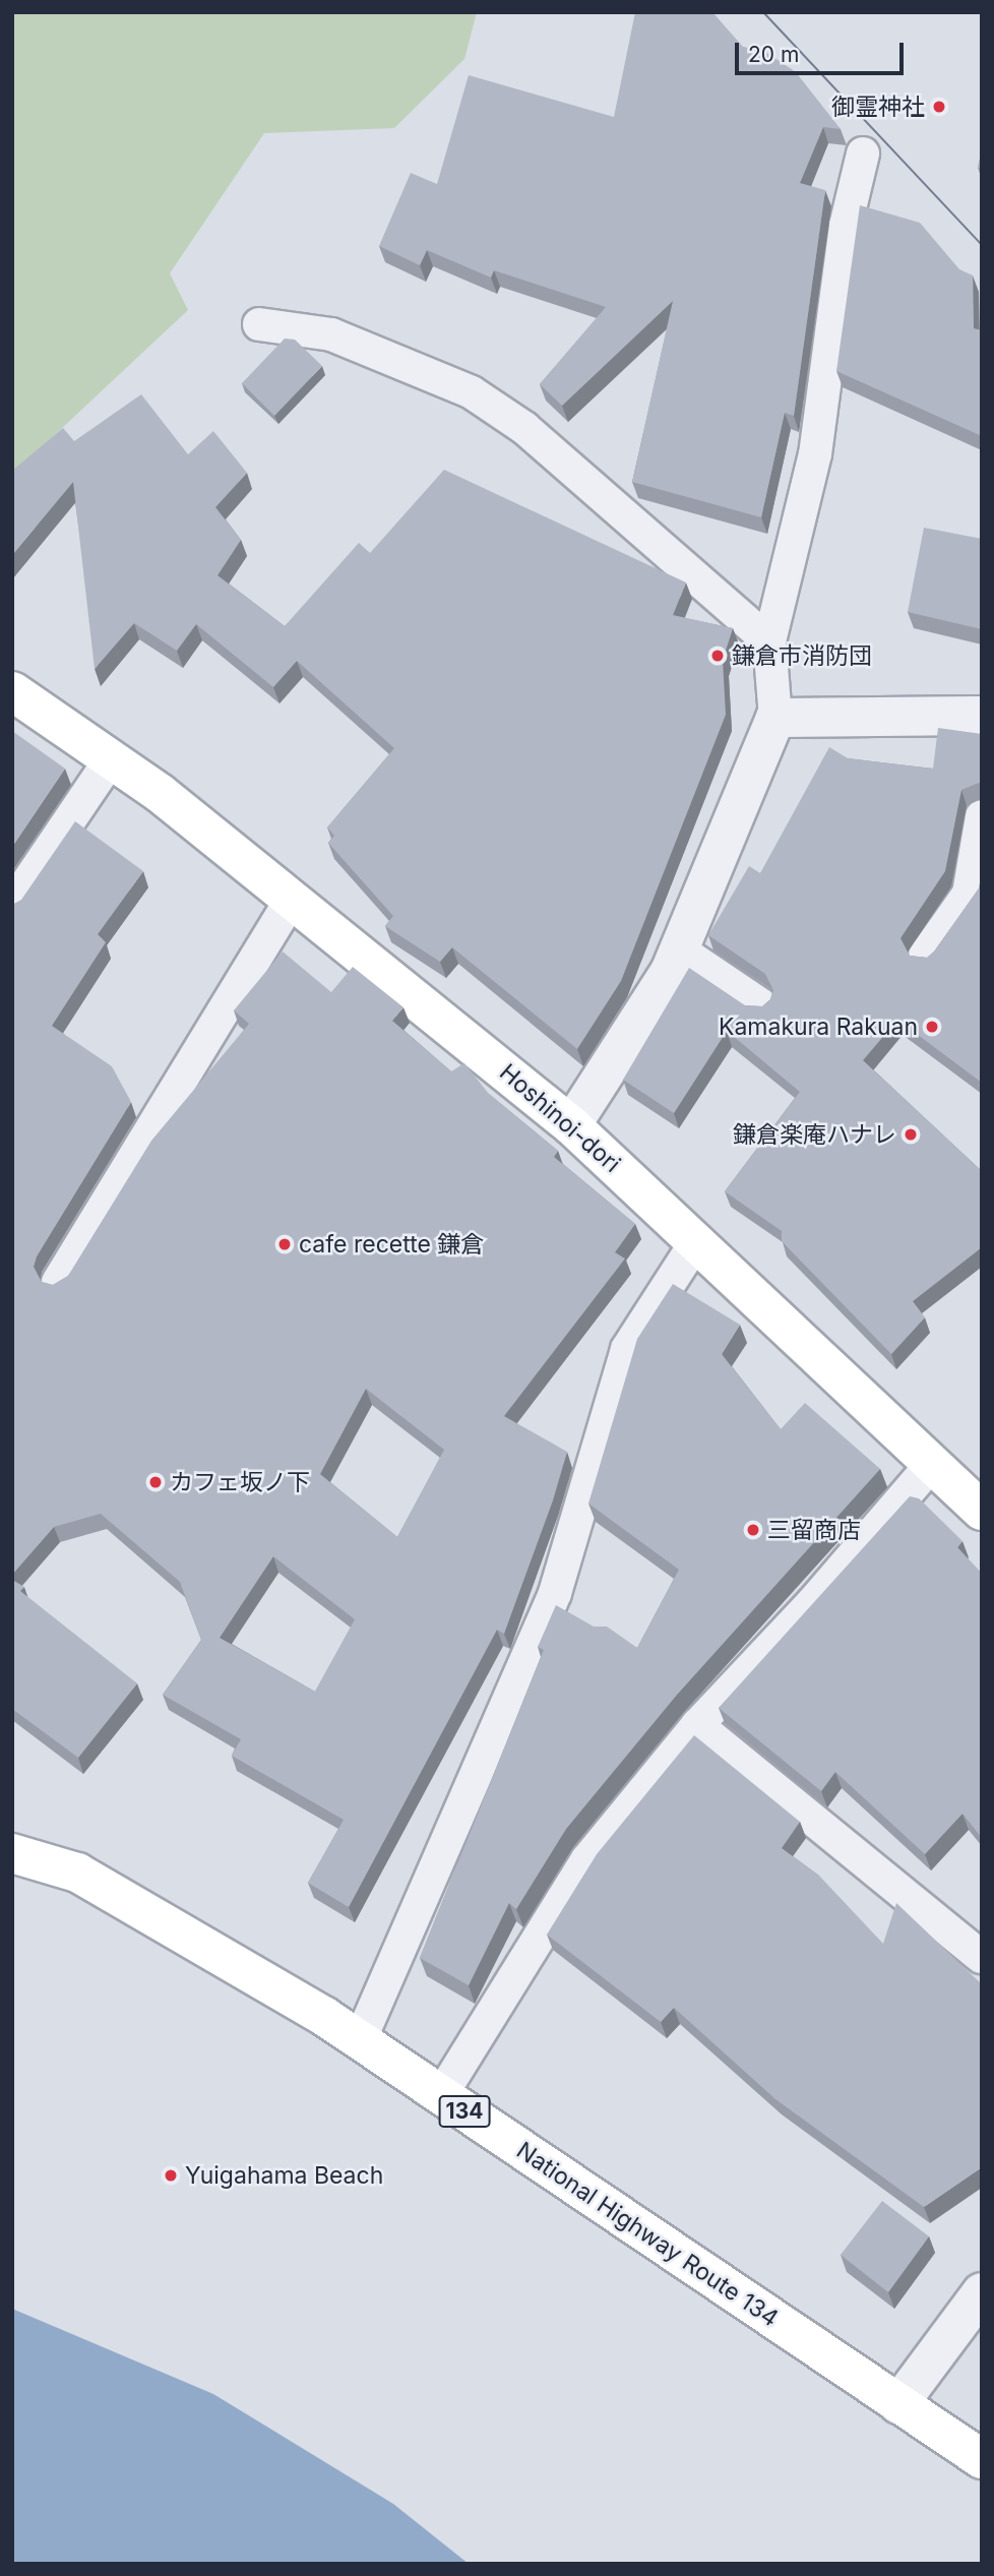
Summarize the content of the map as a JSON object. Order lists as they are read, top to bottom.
{
  "streets": {
    "main road": ["Hoshinoi-dori", "134", "National Highway Route 134"]
  },
  "places": [
    "御霊神社",
    "鎌倉市消防団",
    "Kamakura Rakuan",
    "鎌倉楽庵ハナレ",
    "cafe recette 鎌倉",
    "カフェ坂ノ下",
    "三留商店",
    "Yuigahama Beach"
  ],
  "scale_bar": "20 m"
}
